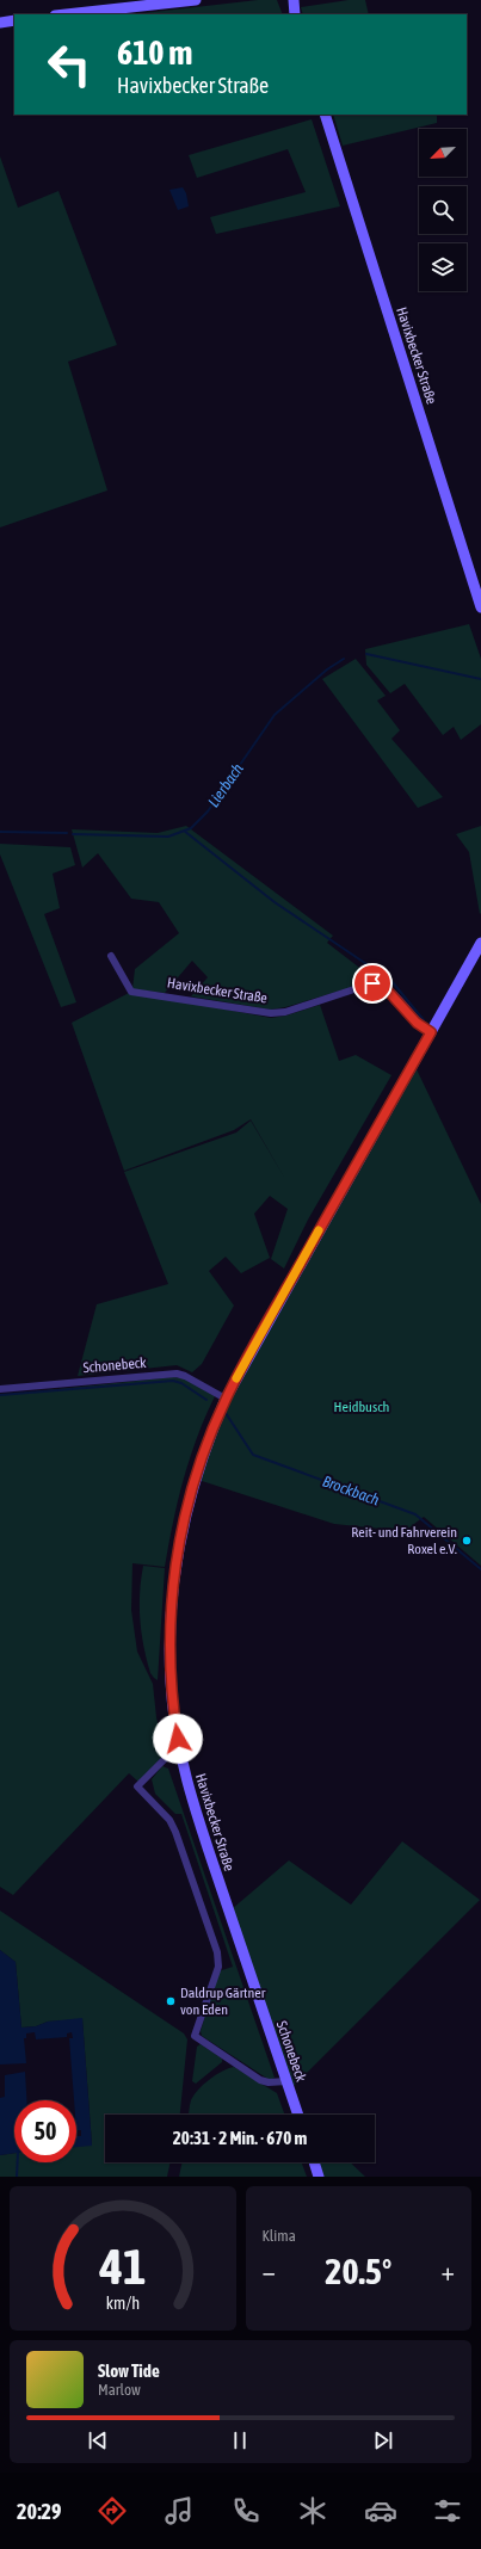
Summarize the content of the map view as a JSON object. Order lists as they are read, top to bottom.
{
  "streets": {
    "main road": ["Havixbecker Straße", "Schonebeck"]
  },
  "crossings": [
    ["Havixbecker Straße", "Schonebeck"]
  ],
  "water": ["Lierbach", "Brockbach"],
  "parks": ["Heidbusch"],
  "places": ["Reit- und Fahrverein Roxel e.V.", "Daldrup Gärtner von Eden"],
  "north": "bottom left",
  "page": {
    "turn": ["610 m", "Havixbecker Straße"],
    "limit": "50",
    "trip": "20:31 · 2 Min. · 670 m",
    "tile": "Klima",
    "heat": ["−", "20.5°", "+"],
    "song": ["Slow Tide", "Marlow"],
    "tabs": "20:29",
    "gauge": ["41", "km/h"]
  }
}
